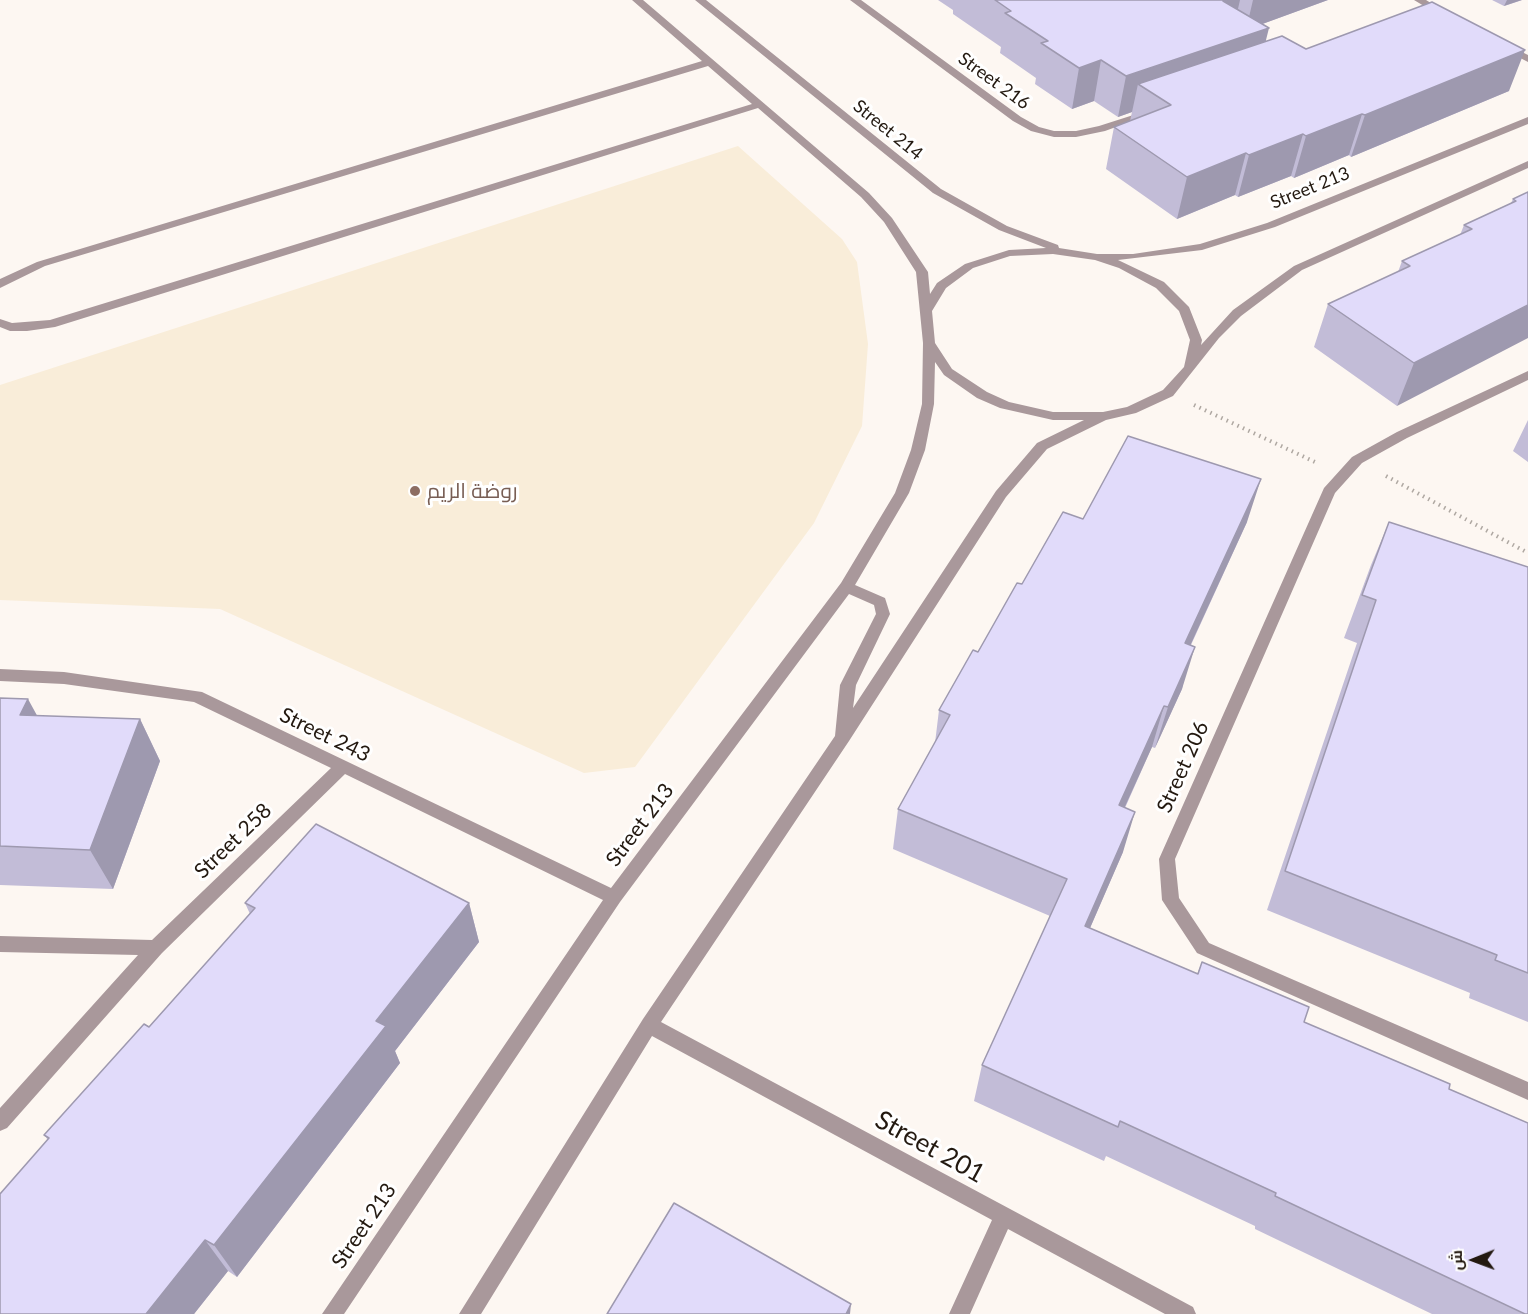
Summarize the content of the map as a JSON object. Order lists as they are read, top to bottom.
{
  "streets": {
    "street": [
      "Street 216",
      "Street 214",
      "Street 213",
      "Street 243",
      "Street 206",
      "Street 258",
      "Street 201"
    ]
  },
  "crossings": [
    ["Street 213", "Street 243"],
    ["Street 243", "Street 258"]
  ],
  "places": ["روضة الريم"],
  "north": "left"
}
